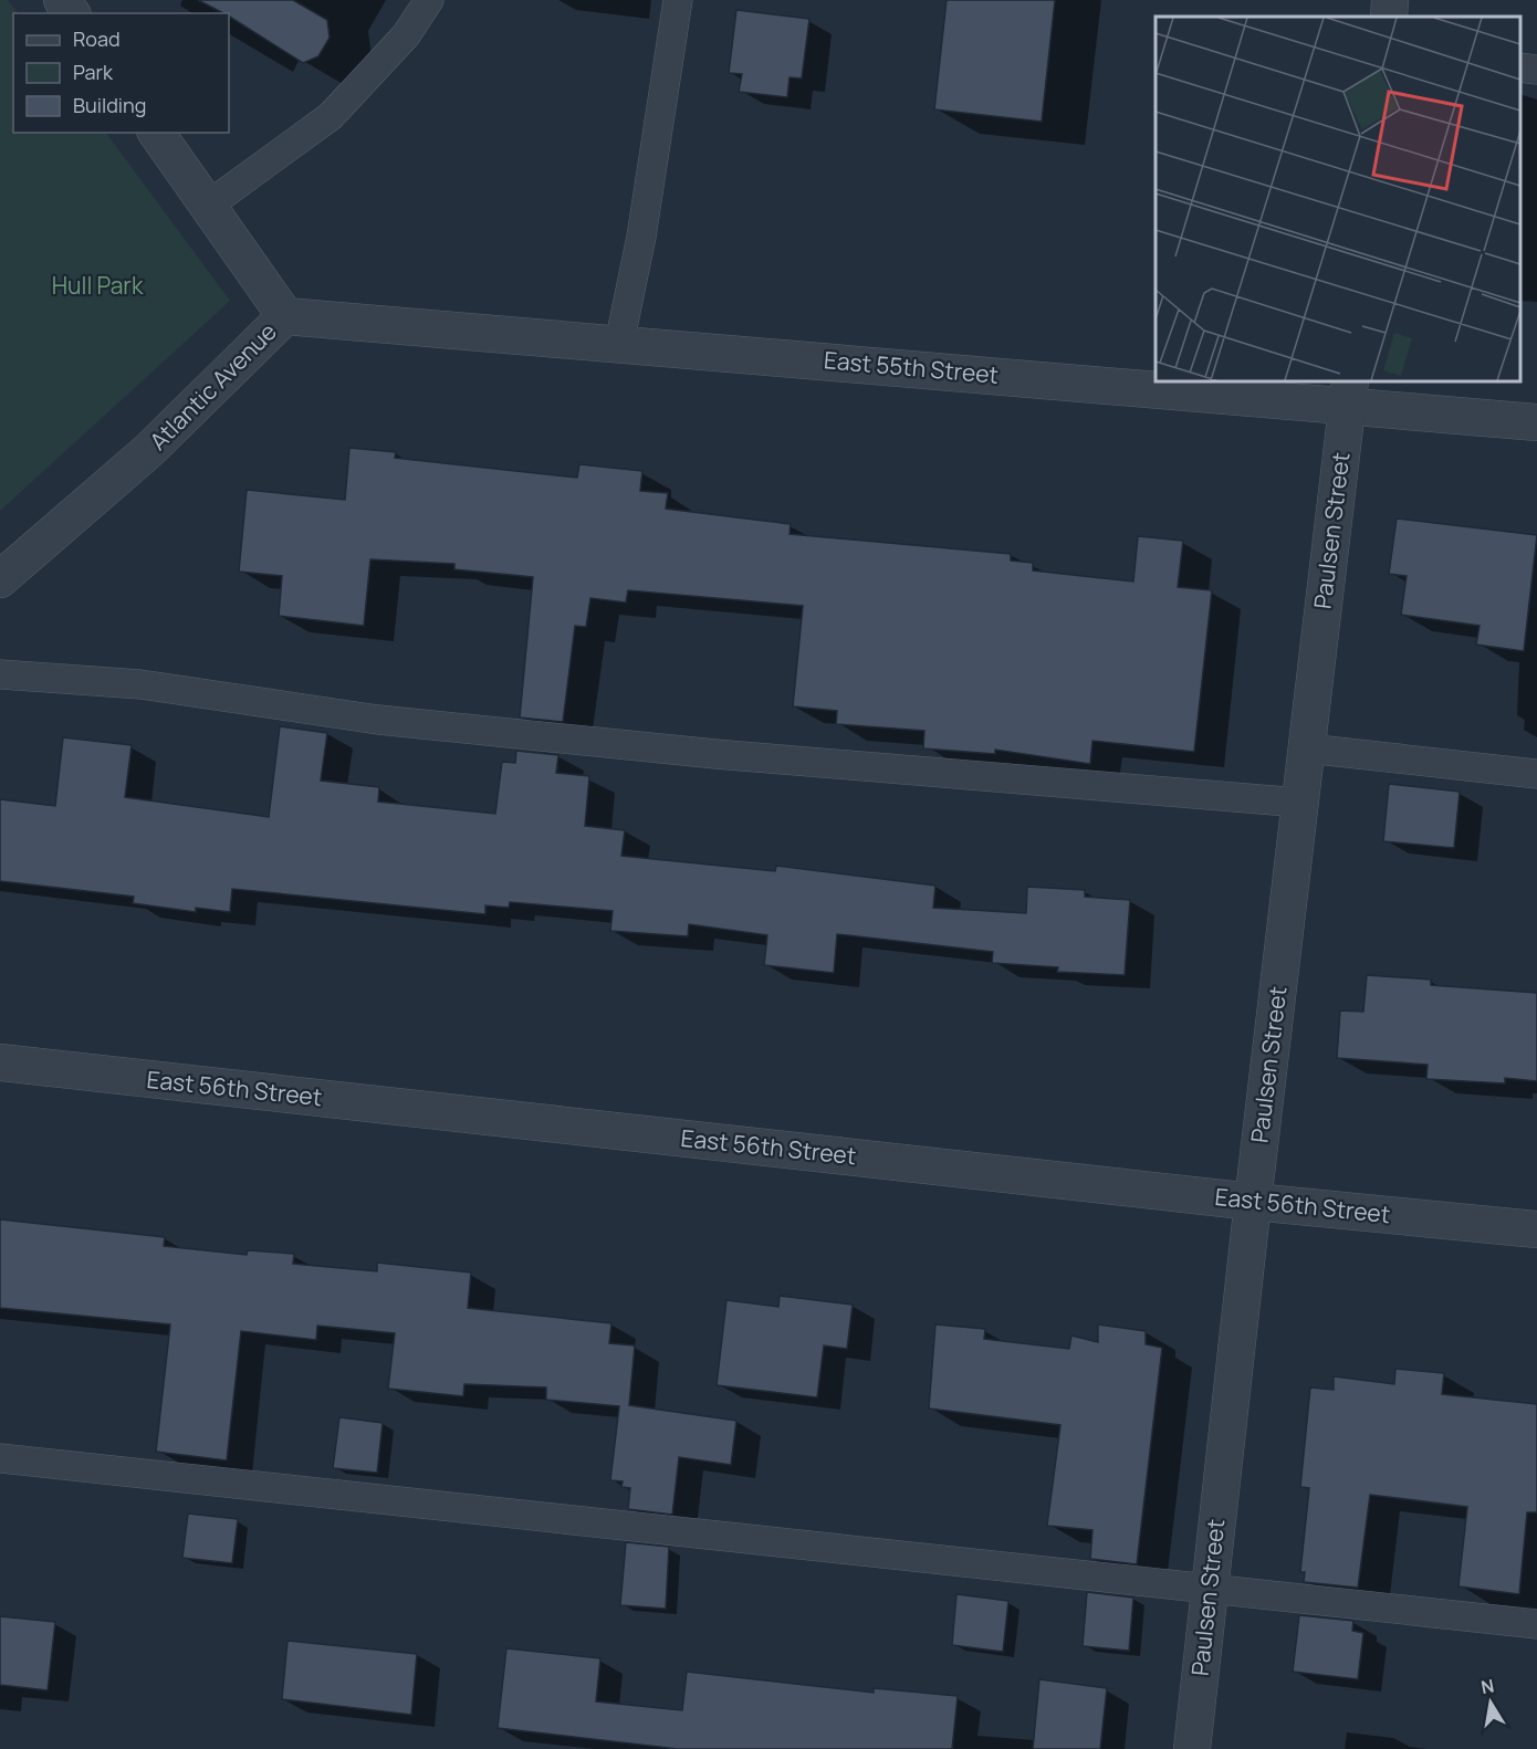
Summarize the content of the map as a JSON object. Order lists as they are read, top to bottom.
{
  "streets": {
    "street": [
      "East 55th Street",
      "Atlantic Avenue",
      "Paulsen Street",
      "East 56th Street"
    ]
  },
  "crossings": [
    ["East 55th Street", "Atlantic Avenue"],
    ["East 55th Street", "Paulsen Street"],
    ["Paulsen Street", "East 56th Street"]
  ],
  "parks": ["Hull Park"],
  "legend": ["Road", "Park", "Building"],
  "north": "top"
}
